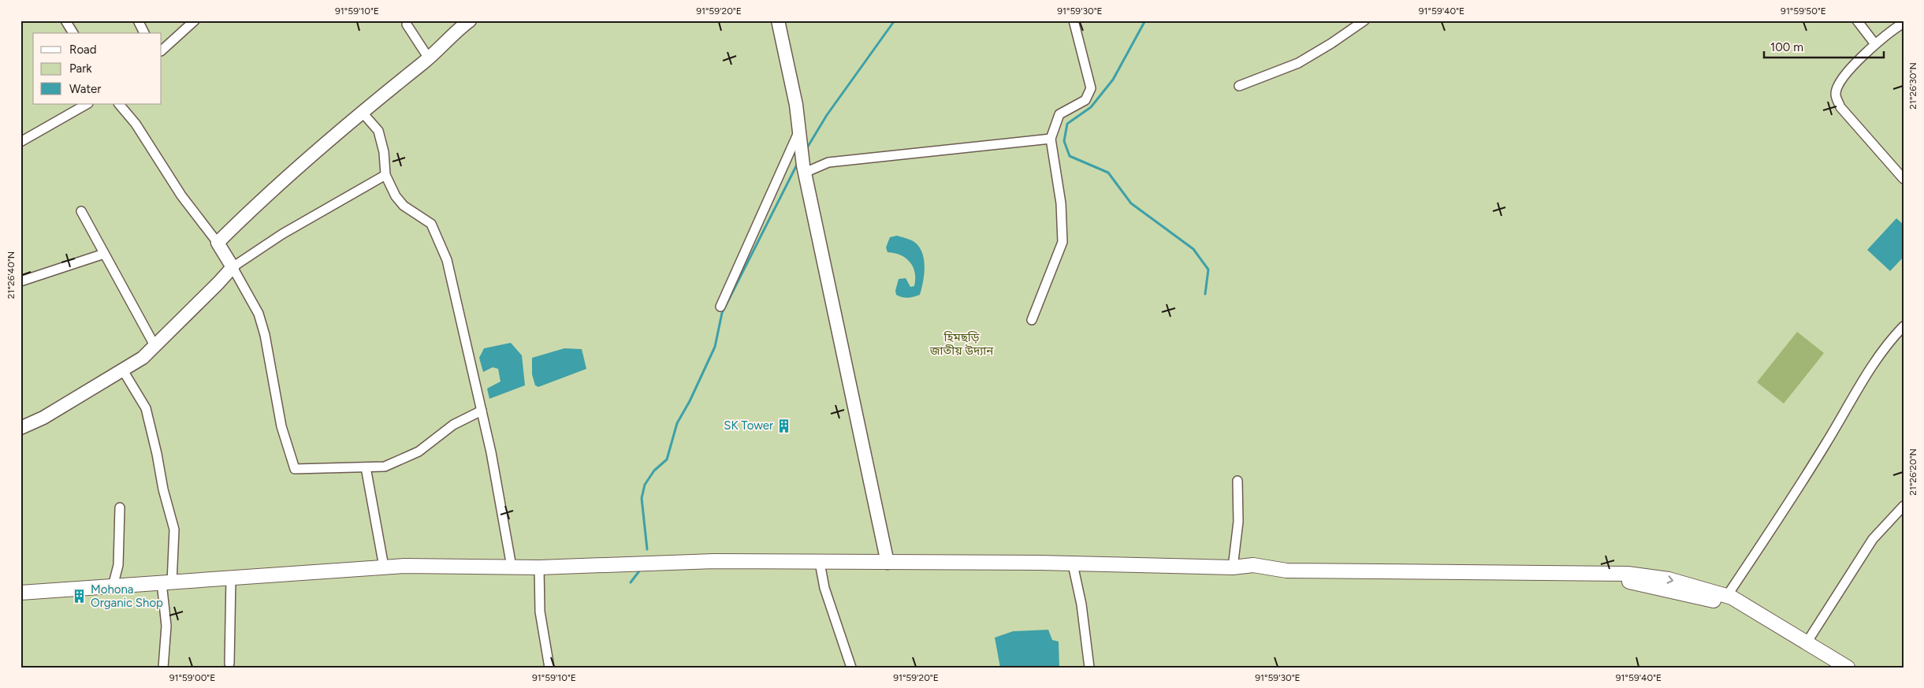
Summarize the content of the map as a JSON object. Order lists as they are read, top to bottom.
{
  "parks": ["হিমছড়ি জাতীয় উদ্যান"],
  "places": {
    "building": ["SK Tower", "Mohona Organic Shop"]
  },
  "legend": ["Road", "Park", "Water"],
  "scale_bar": "100 m",
  "coordinates": [
    "91°59'10\"E",
    "91°59'20\"E",
    "91°59'30\"E",
    "91°59'40\"E",
    "91°59'50\"E",
    "21°26'30\"N",
    "21°26'40\"N",
    "21°26'20\"N",
    "91°59'00\"E"
  ]
}
